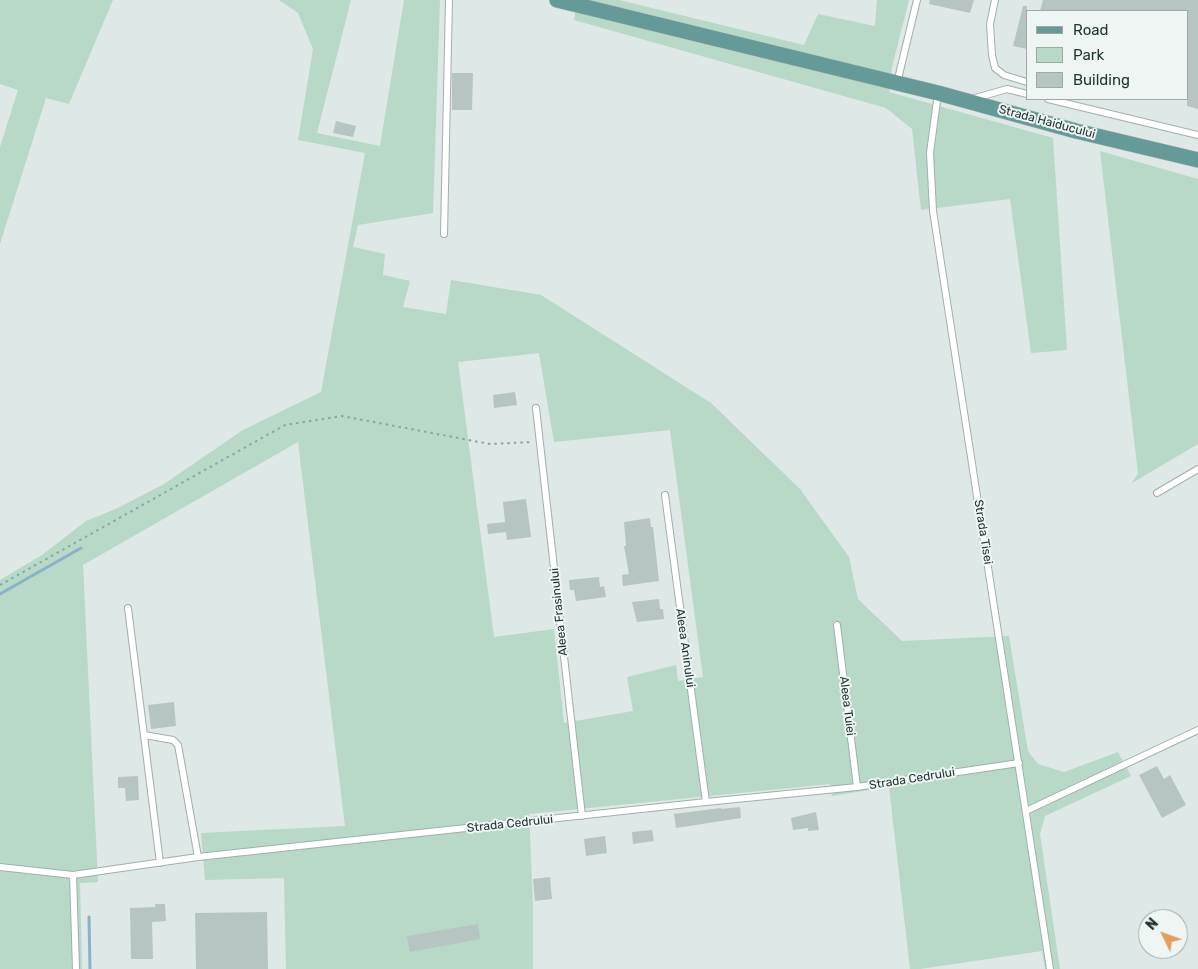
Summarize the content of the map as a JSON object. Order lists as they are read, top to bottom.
{
  "streets": {
    "main road": ["Strada Haiducului"],
    "lane": [
      "Strada Tisei",
      "Aleea Frasinului",
      "Aleea Aninului",
      "Aleea Tuiei",
      "Strada Cedrului"
    ]
  },
  "crossings": [
    ["Strada Haiducului", "Strada Tisei"],
    ["Strada Tisei", "Strada Cedrului"],
    ["Aleea Frasinului", "Strada Cedrului"],
    ["Aleea Aninului", "Strada Cedrului"],
    ["Aleea Tuiei", "Strada Cedrului"]
  ],
  "legend": ["Road", "Park", "Building"],
  "north": "top left"
}
